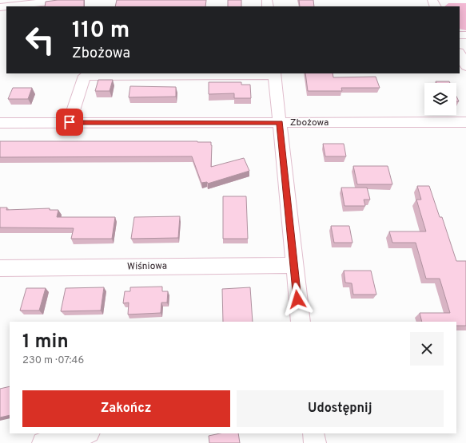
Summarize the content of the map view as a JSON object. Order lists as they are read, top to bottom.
{
  "streets": {
    "street": ["Zbożowa", "Wiśniowa"]
  },
  "page": {
    "turn": ["110 m", "Zbożowa"],
    "heading": ["1 min", "230 m · 07:46"],
    "buttons": ["Zakończ", "Udostępnij"]
  }
}
